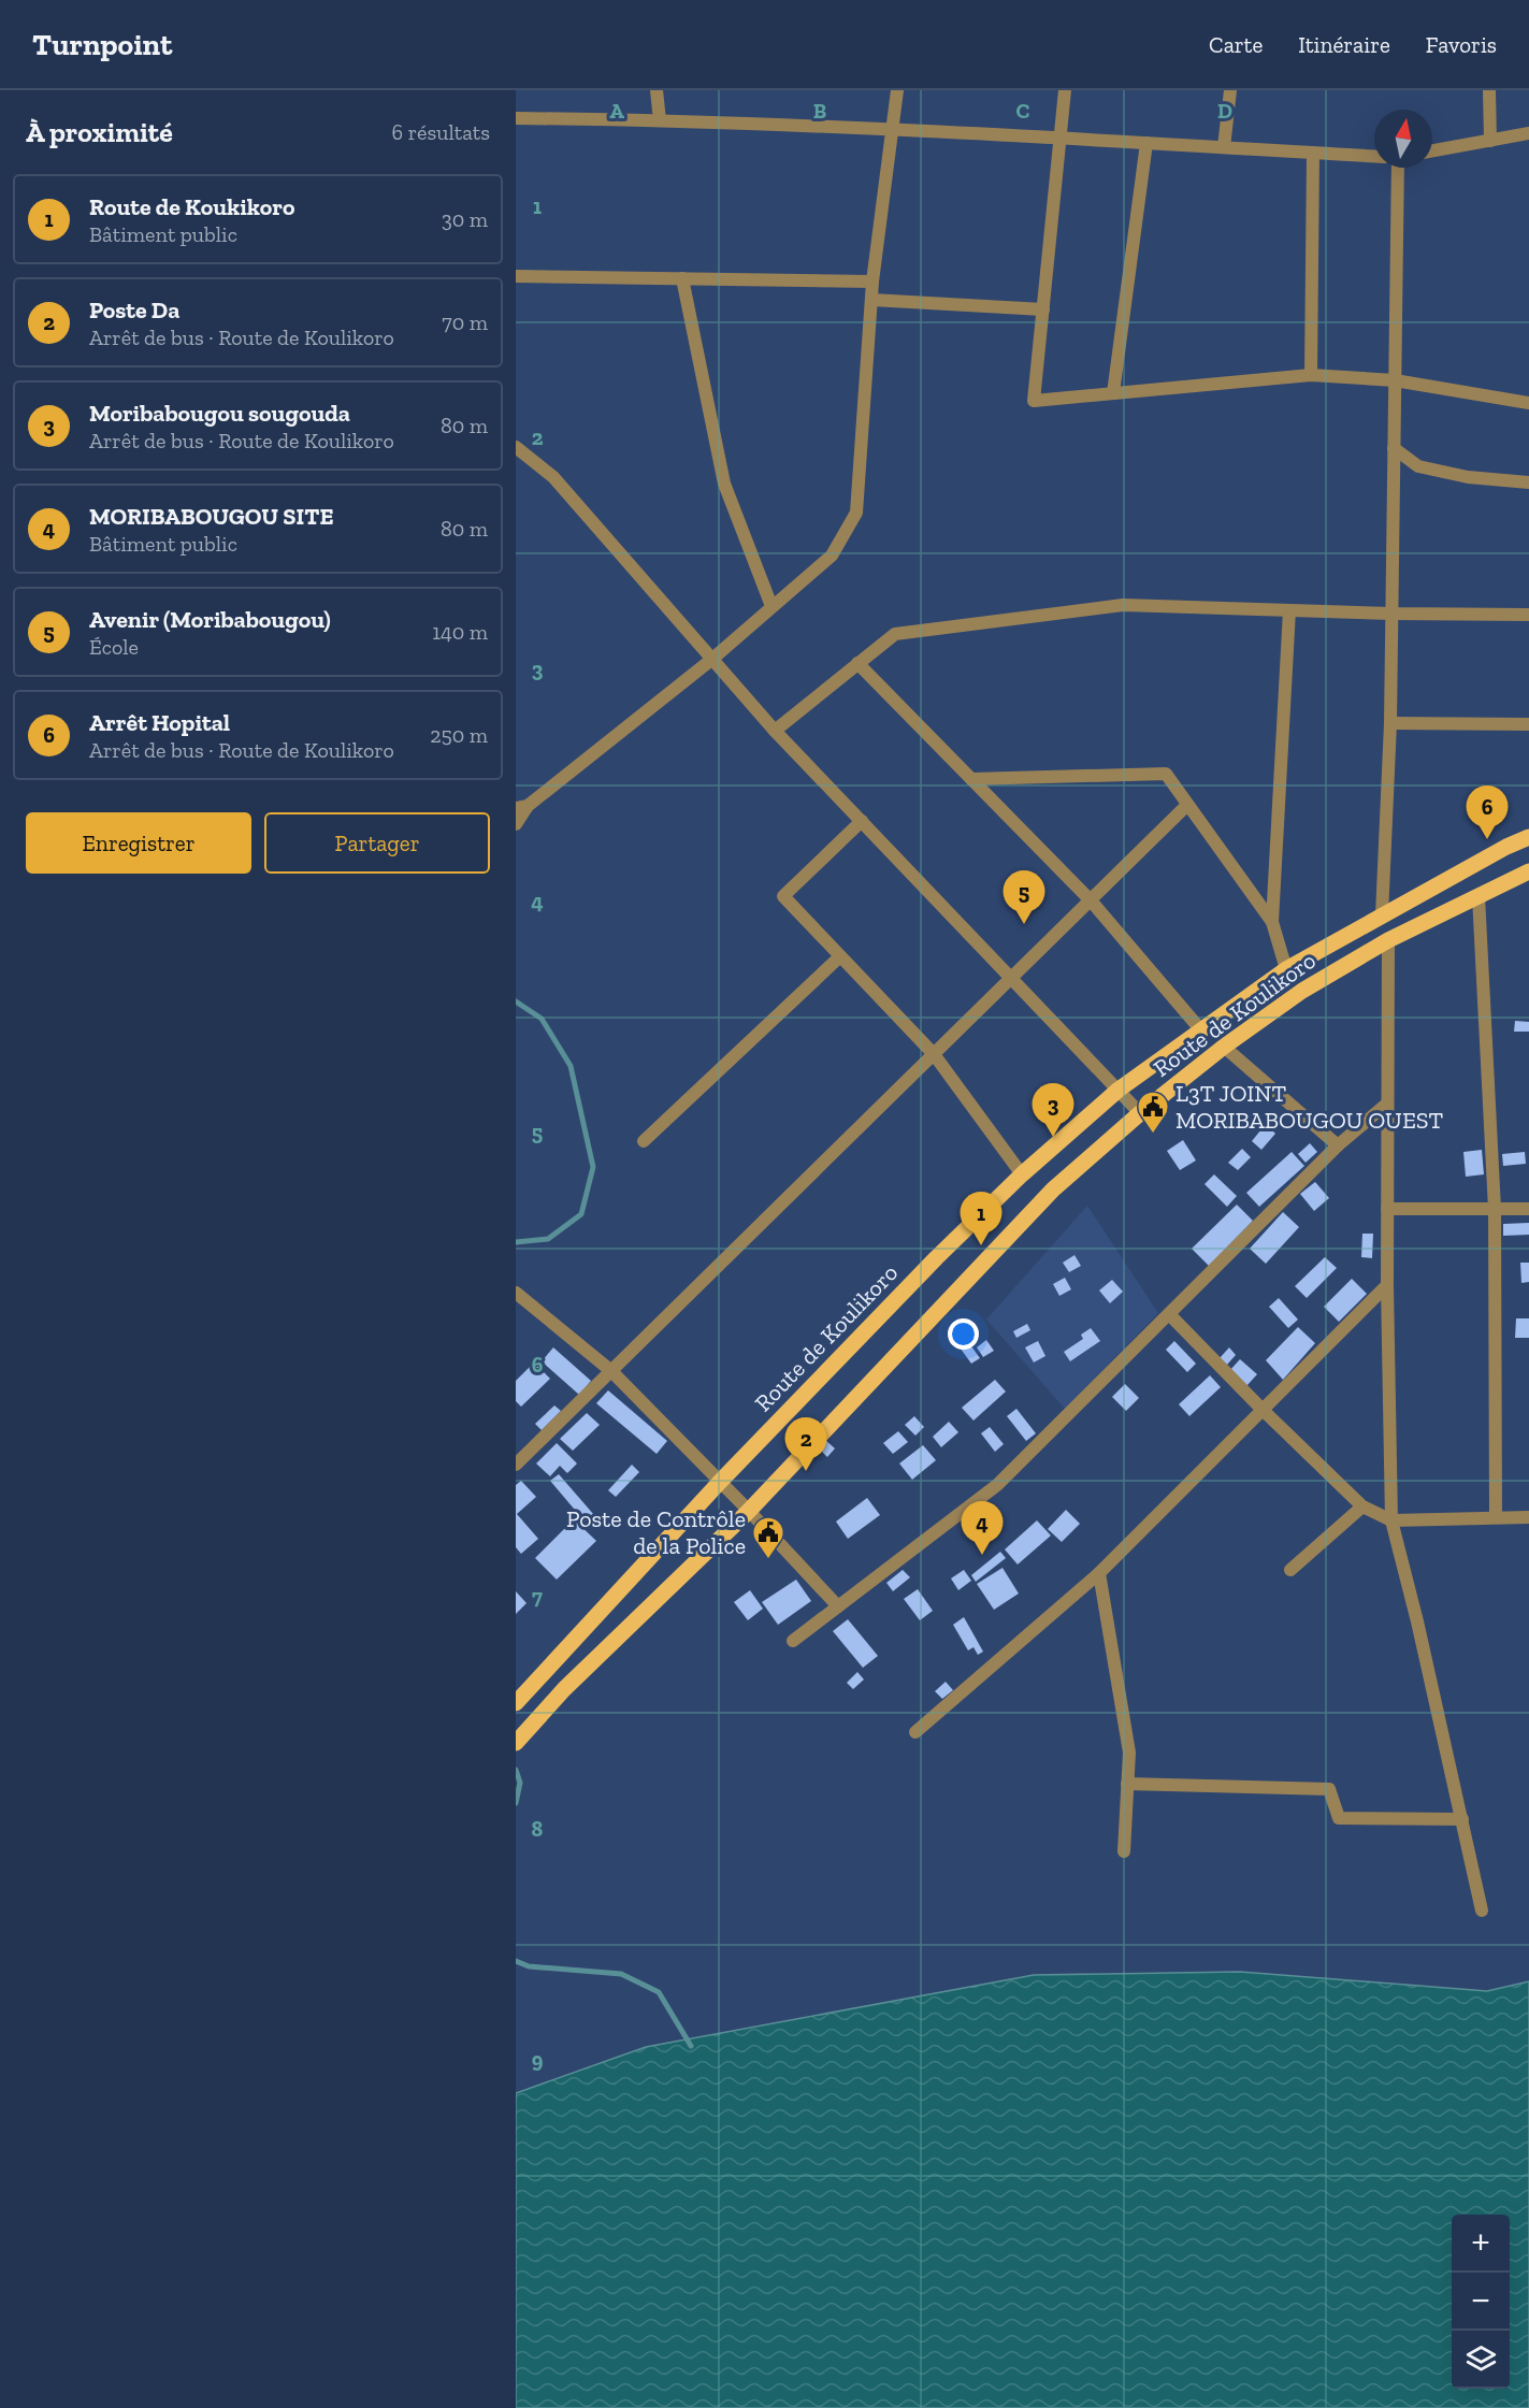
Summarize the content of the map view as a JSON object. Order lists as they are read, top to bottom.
{
  "streets": {
    "main road": ["Route de Koulikoro"]
  },
  "places": {
    "public building": ["L3T JOINT MORIBABOUGOU OUEST", "Poste de Contrôle de la Police"]
  },
  "north": "top",
  "page": {
    "header": "Turnpoint",
    "nav": ["Carte", "Itinéraire", "Favoris"],
    "heading": ["À proximité", "6 résultats"],
    "list": [
      {
        "mark": "1",
        "name": "Route de Koukikoro",
        "note": "Bâtiment public",
        "value": "30 m"
      },
      {
        "mark": "2",
        "name": "Poste Da",
        "note": "Arrêt de bus · Route de Koulikoro",
        "value": "70 m"
      },
      {
        "mark": "3",
        "name": "Moribabougou sougouda",
        "note": "Arrêt de bus · Route de Koulikoro",
        "value": "80 m"
      },
      {
        "mark": "4",
        "name": "MORIBABOUGOU SITE",
        "note": "Bâtiment public",
        "value": "80 m"
      },
      {
        "mark": "5",
        "name": "Avenir (Moribabougou)",
        "note": "École",
        "value": "140 m"
      },
      {
        "mark": "6",
        "name": "Arrêt Hopital",
        "note": "Arrêt de bus · Route de Koulikoro",
        "value": "250 m"
      }
    ],
    "pins": [
      "6",
      "5",
      "3",
      "1",
      "2",
      "4"
    ],
    "buttons": ["Enregistrer", "Partager"],
    "map_buttons": ["+", "−"]
  },
  "grid": {
    "columns": [
      "A",
      "B",
      "C",
      "D"
    ],
    "rows": [
      "1",
      "2",
      "3",
      "4",
      "5",
      "6",
      "7",
      "8",
      "9"
    ]
  }
}
